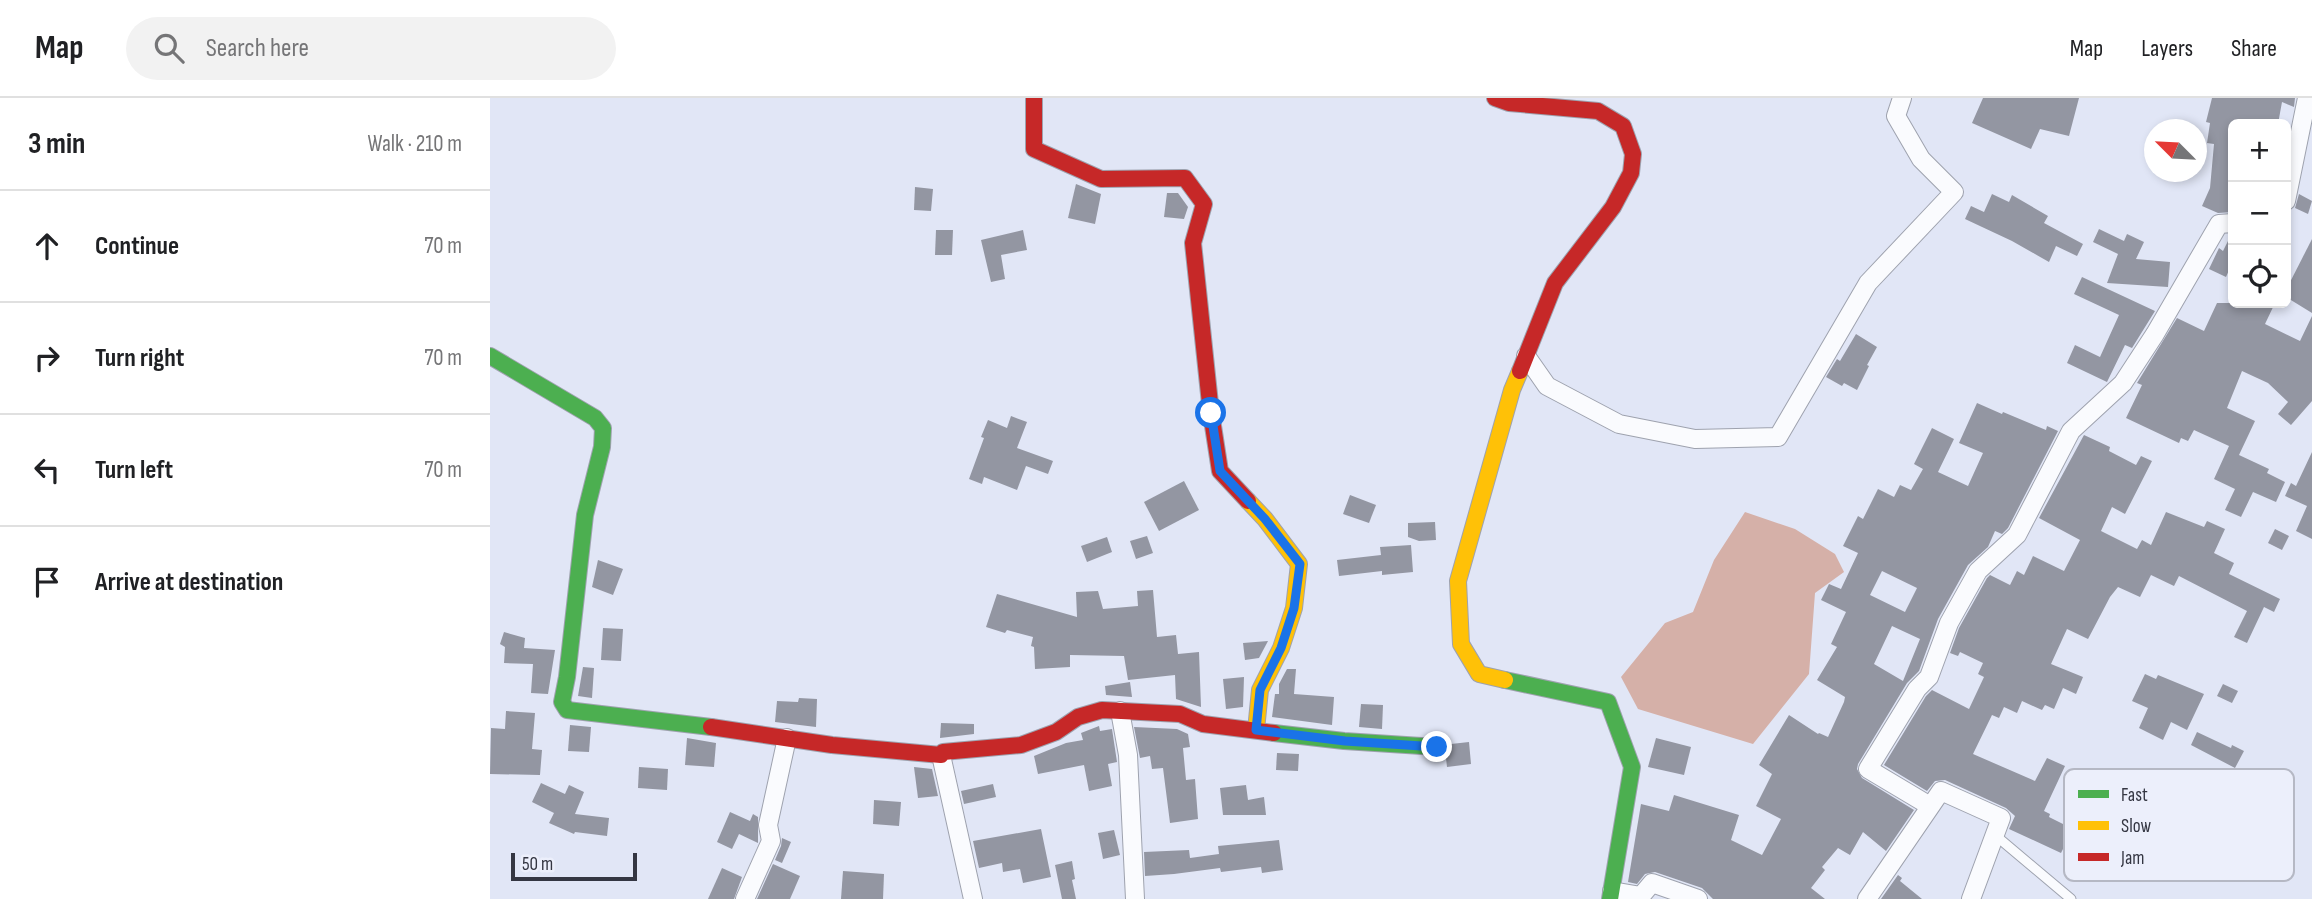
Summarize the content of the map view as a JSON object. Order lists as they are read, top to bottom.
{
  "legend": ["Fast", "Slow", "Jam"],
  "scale_bar": "50 m",
  "north": "top left",
  "page": {
    "header": "Map",
    "search": "Search here",
    "nav": ["Map", "Layers", "Share"],
    "heading": ["3 min", "Walk · 210 m"],
    "map_buttons": ["+", "−"],
    "list": [
      ["Continue", "70 m"],
      ["Turn right", "70 m"],
      ["Turn left", "70 m"],
      "Arrive at destination"
    ],
    "scale": "50 m"
  }
}
